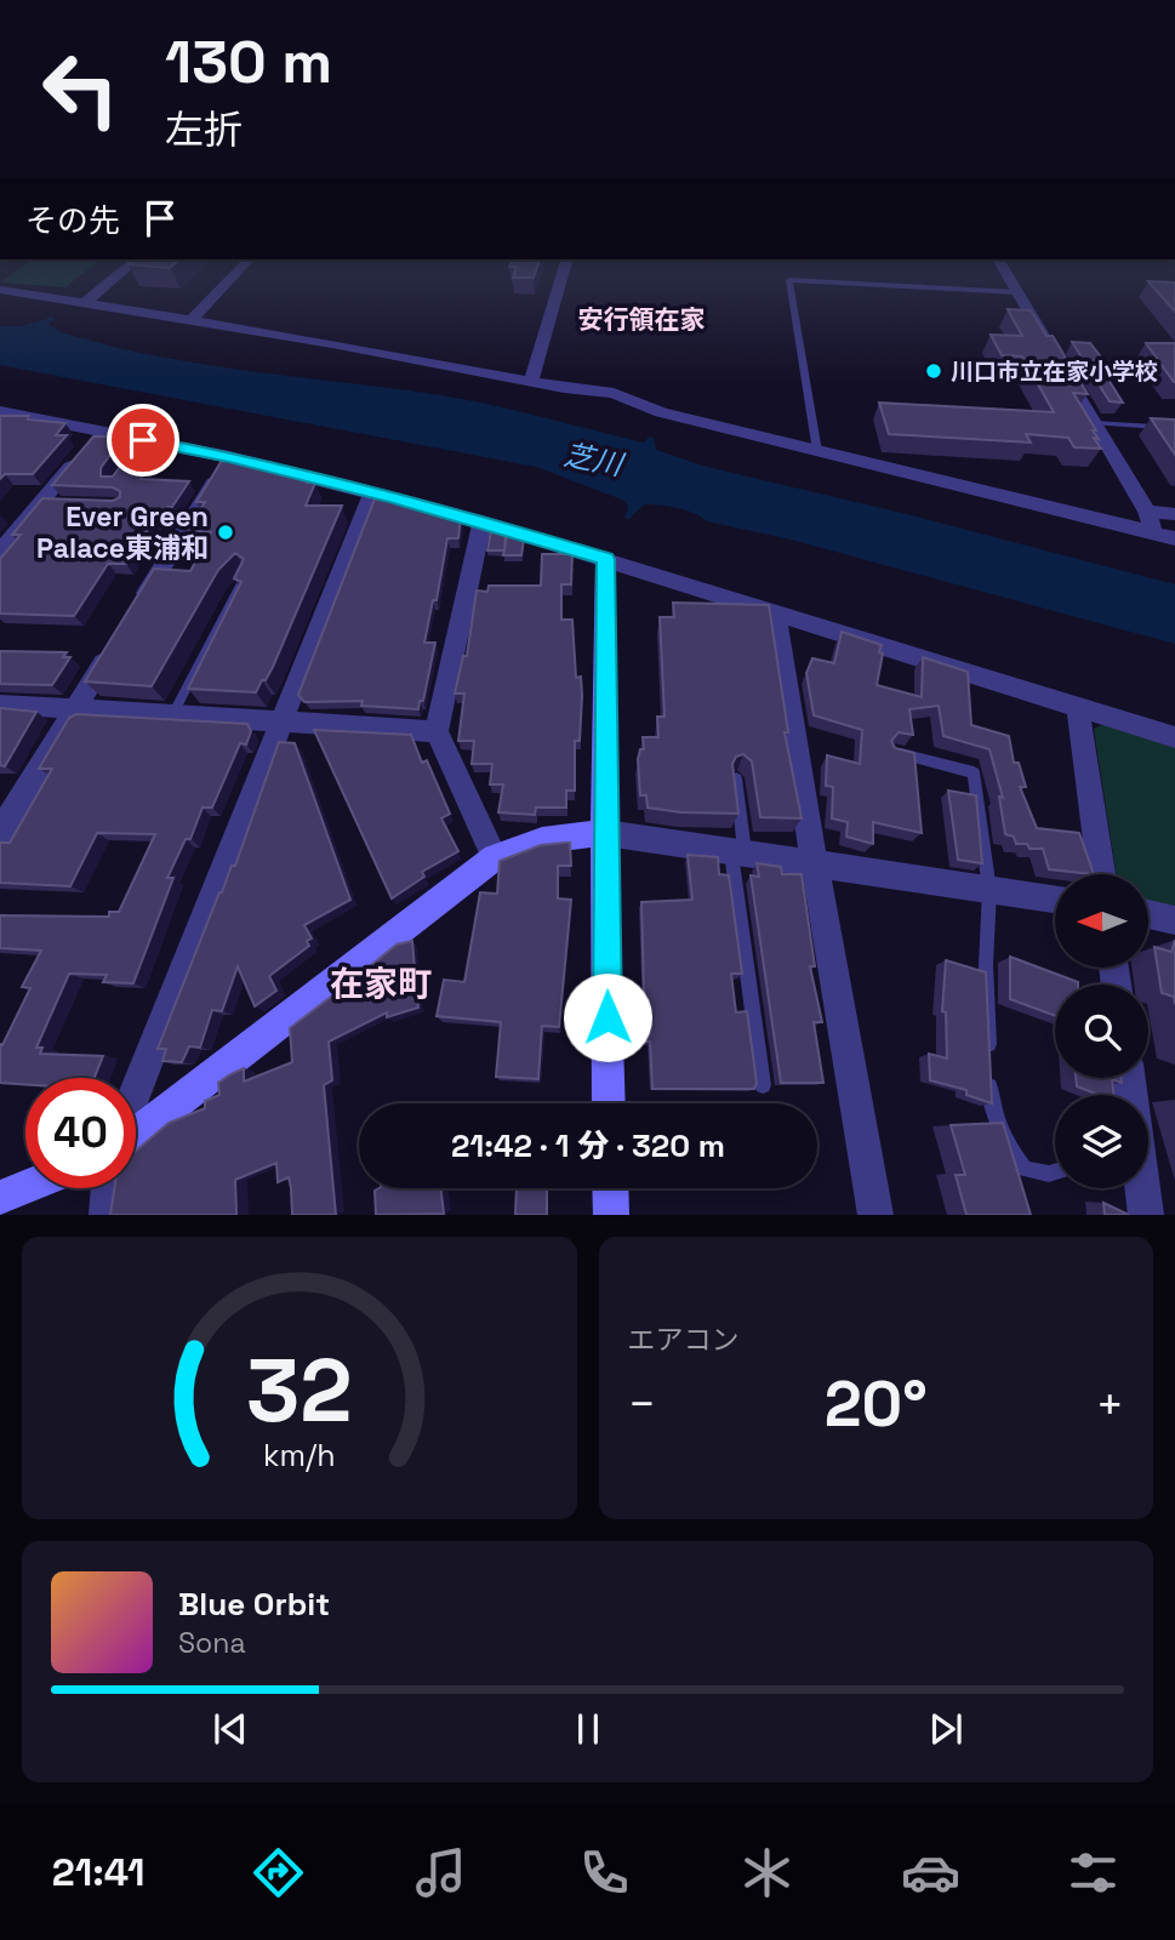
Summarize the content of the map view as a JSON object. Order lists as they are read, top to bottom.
{
  "districts": ["安行領在家", "在家町"],
  "water": ["芝川"],
  "places": ["川口市立在家小学校", "Ever Green Palace東浦和"],
  "north": "left",
  "page": {
    "turn": ["130 m", "左折"],
    "then": "その先",
    "limit": "40",
    "trip": "21:42 · 1 分 · 320 m",
    "tile": "エアコン",
    "heat": ["−", "20°", "+"],
    "song": ["Blue Orbit", "Sona"],
    "tabs": "21:41",
    "gauge": ["32", "km/h"]
  }
}
